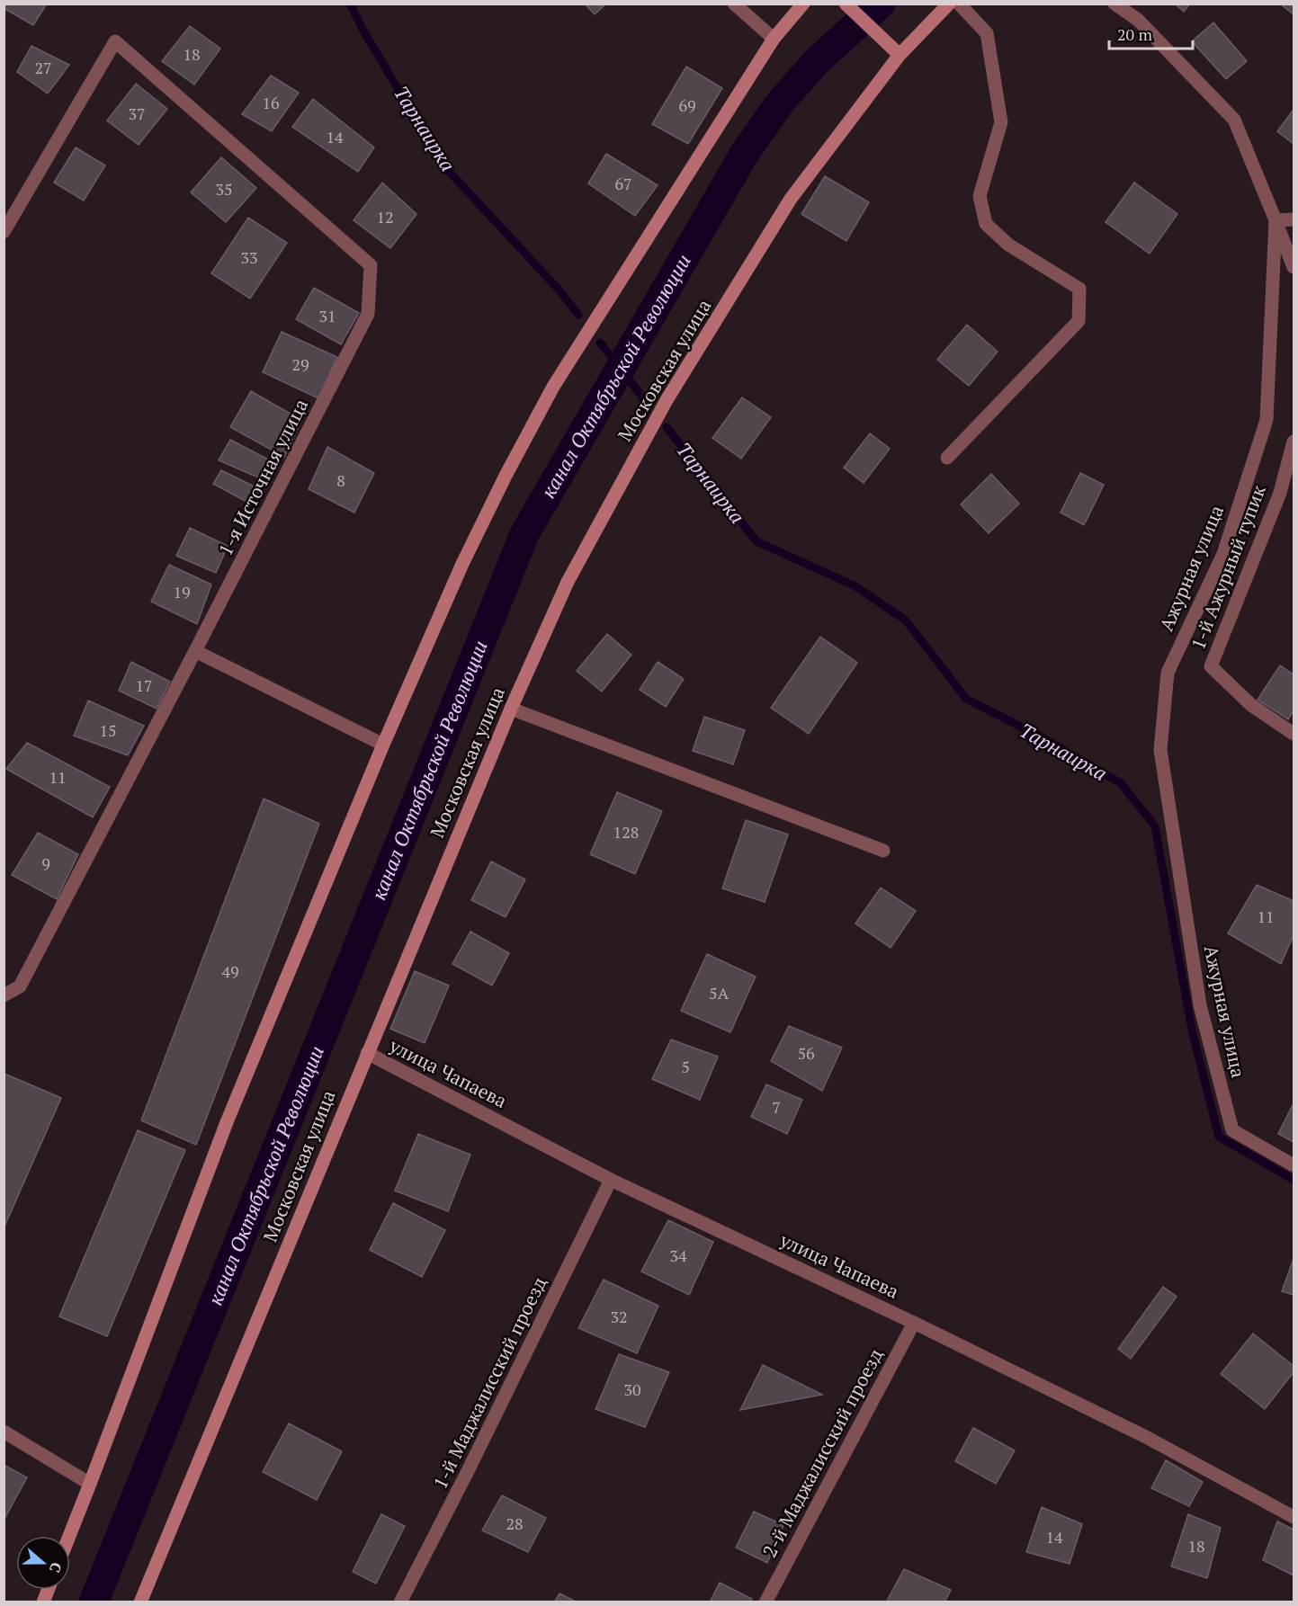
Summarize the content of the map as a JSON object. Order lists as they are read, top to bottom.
{
  "streets": {
    "main road": ["Московская улица"],
    "street": [
      "1-я Источная улица",
      "1-й Ажурный тупик",
      "Ажурная улица",
      "улица Чапаева",
      "1-й Маджалисский проезд",
      "2-й Маджалисский проезд"
    ]
  },
  "crossings": [
    ["Московская улица", "улица Чапаева"],
    ["улица Чапаева", "1-й Маджалисский проезд"],
    ["улица Чапаева", "2-й Маджалисский проезд"]
  ],
  "water": ["Тарнаирка", "канал Октябрьской Революции"],
  "house_numbers": [
    "18",
    "27",
    "16",
    "69",
    "37",
    "14",
    "67",
    "35",
    "12",
    "33",
    "31",
    "29",
    "8",
    "19",
    "17",
    "15",
    "11",
    "128",
    "9",
    "11",
    "49",
    "5А",
    "56",
    "5",
    "7",
    "34",
    "32",
    "30",
    "28",
    "14",
    "18"
  ],
  "scale_bar": "20 m",
  "north": "right"
}
